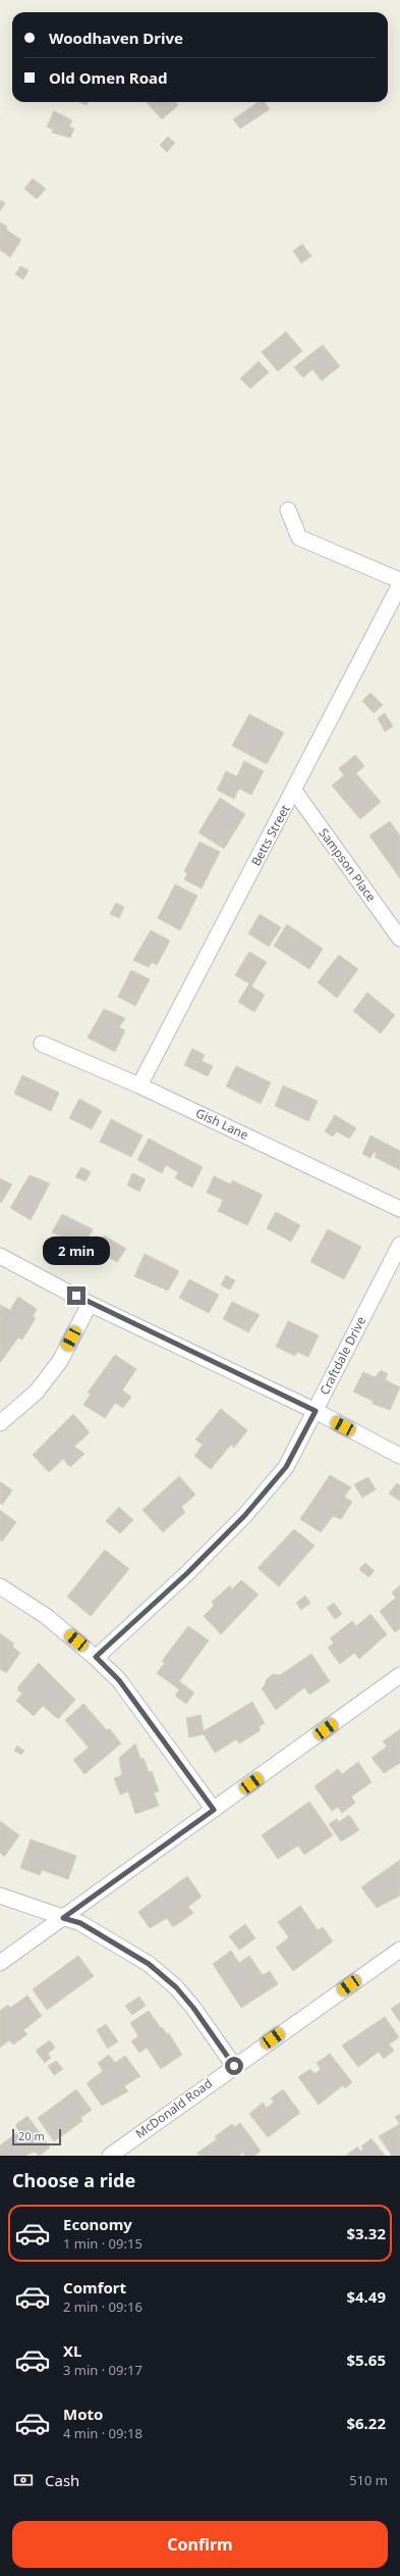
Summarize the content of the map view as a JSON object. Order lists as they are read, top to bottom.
{
  "streets": {
    "street": [
      "Betts Street",
      "Sampson Place",
      "Gish Lane",
      "Craftdale Drive",
      "McDonald Road"
    ]
  },
  "crossings": [
    ["Betts Street", "Sampson Place"],
    ["Betts Street", "Gish Lane"]
  ],
  "scale_bar": "20 m",
  "page": {
    "banner": ["Woodhaven Drive", "Old Omen Road"],
    "bubble": "2 min",
    "scale": "20 m",
    "heading": "Choose a ride",
    "list": [
      {
        "name": "Economy",
        "note": "1 min · 09:15",
        "value": "$3.32"
      },
      {
        "name": "Comfort",
        "note": "2 min · 09:16",
        "value": "$4.49"
      },
      {
        "name": "XL",
        "note": "3 min · 09:17",
        "value": "$5.65"
      },
      {
        "name": "Moto",
        "note": "4 min · 09:18",
        "value": "$6.22"
      }
    ],
    "pay": ["Cash", "510 m"],
    "buttons": "Confirm"
  }
}
